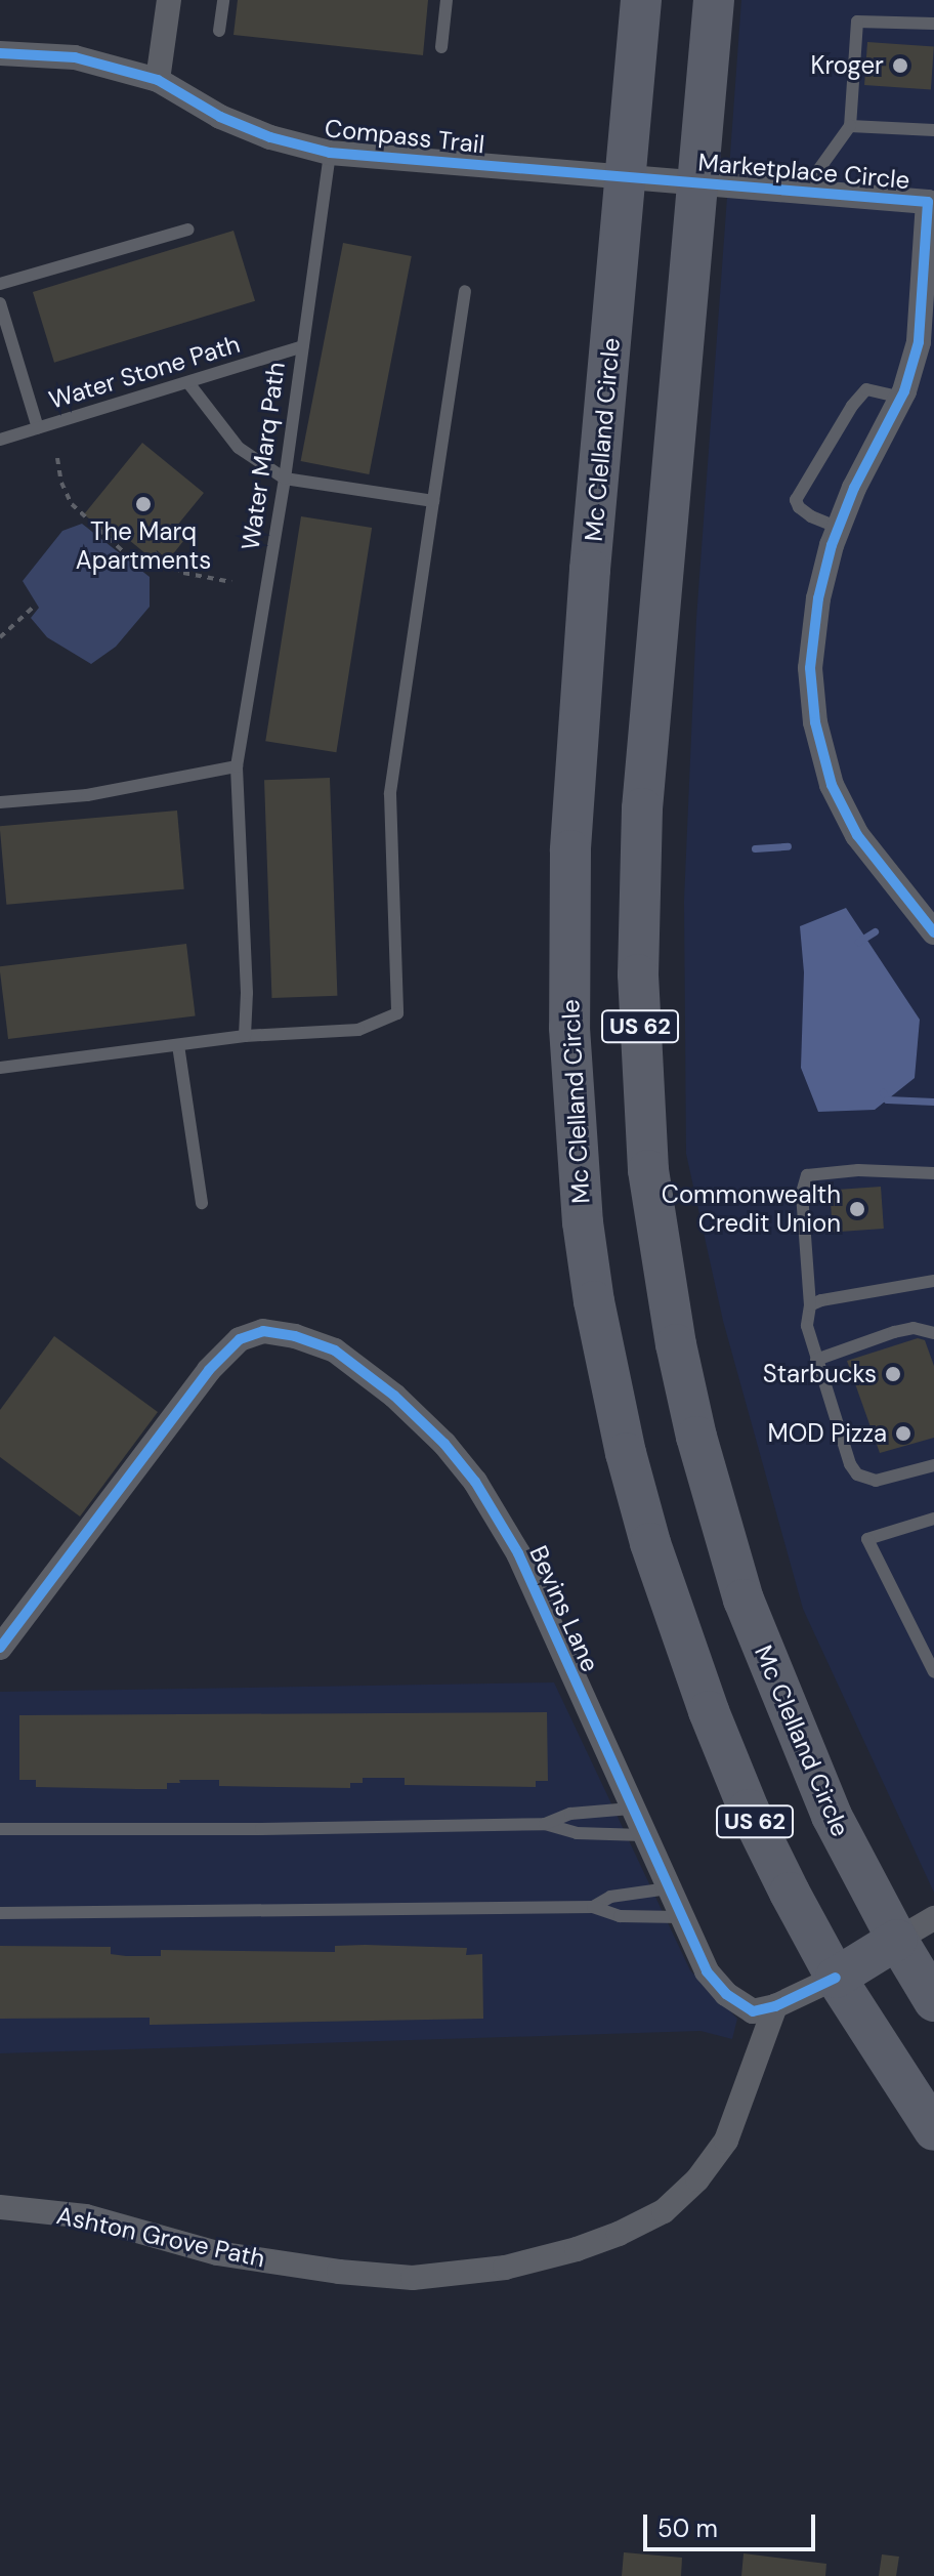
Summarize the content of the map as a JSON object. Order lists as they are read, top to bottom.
{
  "streets": {
    "highway": ["Mc Clelland Circle", "US 62"],
    "street": [
      "Compass Trail",
      "Marketplace Circle",
      "Bevins Lane",
      "Ashton Grove Path"
    ],
    "lane": ["Water Stone Path", "Water Marq Path"]
  },
  "crossings": [
    ["Compass Trail", "Marketplace Circle"],
    ["Compass Trail", "Mc Clelland Circle"],
    ["Compass Trail", "Water Marq Path"],
    ["Marketplace Circle", "Mc Clelland Circle"],
    ["Water Stone Path", "Water Marq Path"],
    ["Bevins Lane", "Ashton Grove Path"]
  ],
  "places": [
    "Kroger",
    "The Marq Apartments",
    "Commonwealth Credit Union",
    "Starbucks",
    "MOD Pizza"
  ],
  "scale_bar": "50 m"
}
